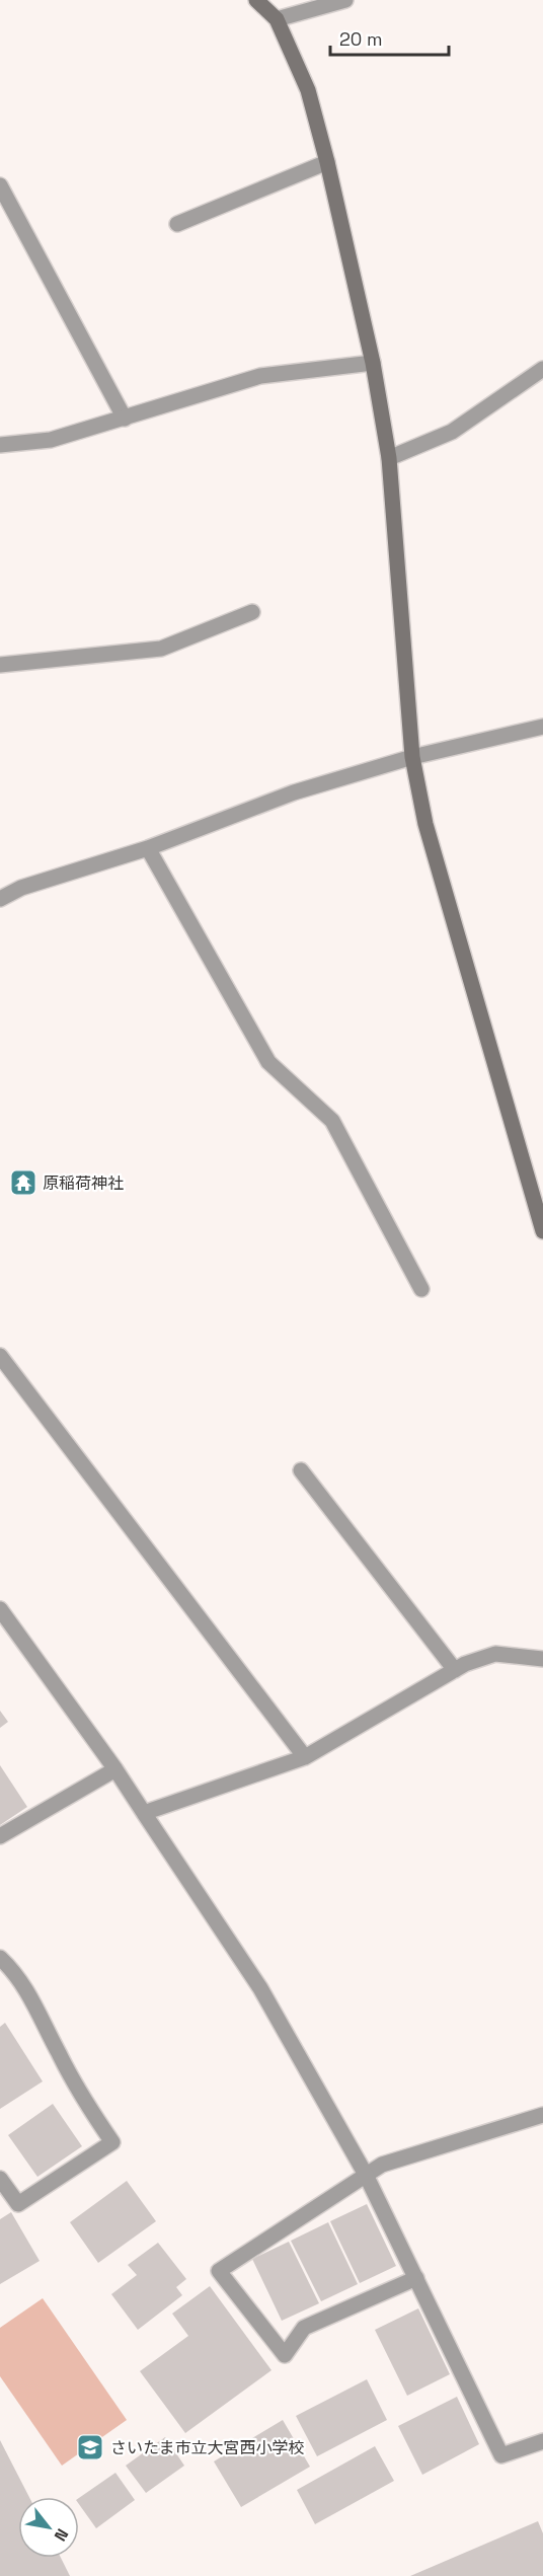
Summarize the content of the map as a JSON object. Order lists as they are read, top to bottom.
{
  "places": {
    "temple": ["原稲荷神社"],
    "school or university": ["さいたま市立大宮西小学校"]
  },
  "scale_bar": "20 m",
  "north": "bottom right"
}
